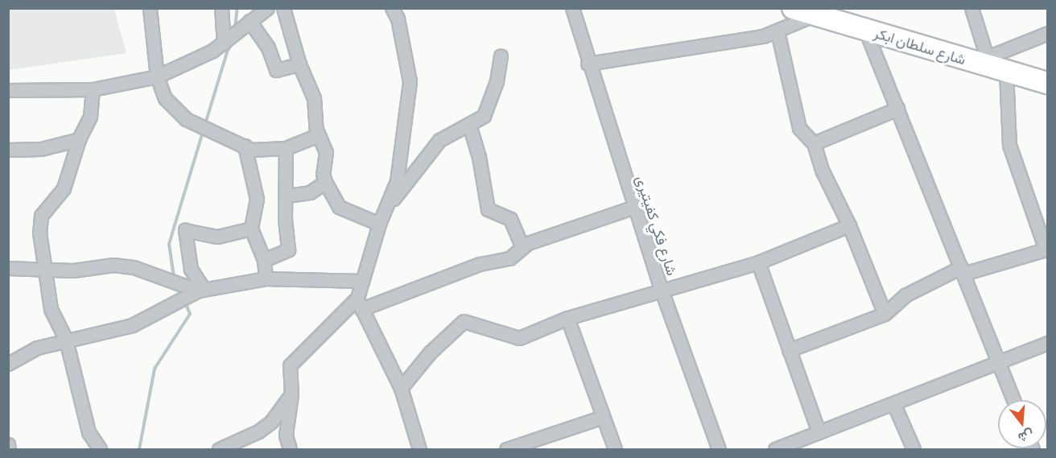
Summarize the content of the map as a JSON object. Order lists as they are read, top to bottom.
{
  "streets": {
    "highway": ["شارع سلطان ابكر"],
    "street": ["شارع فكي كفيتيرى"]
  },
  "north": "bottom"
}
